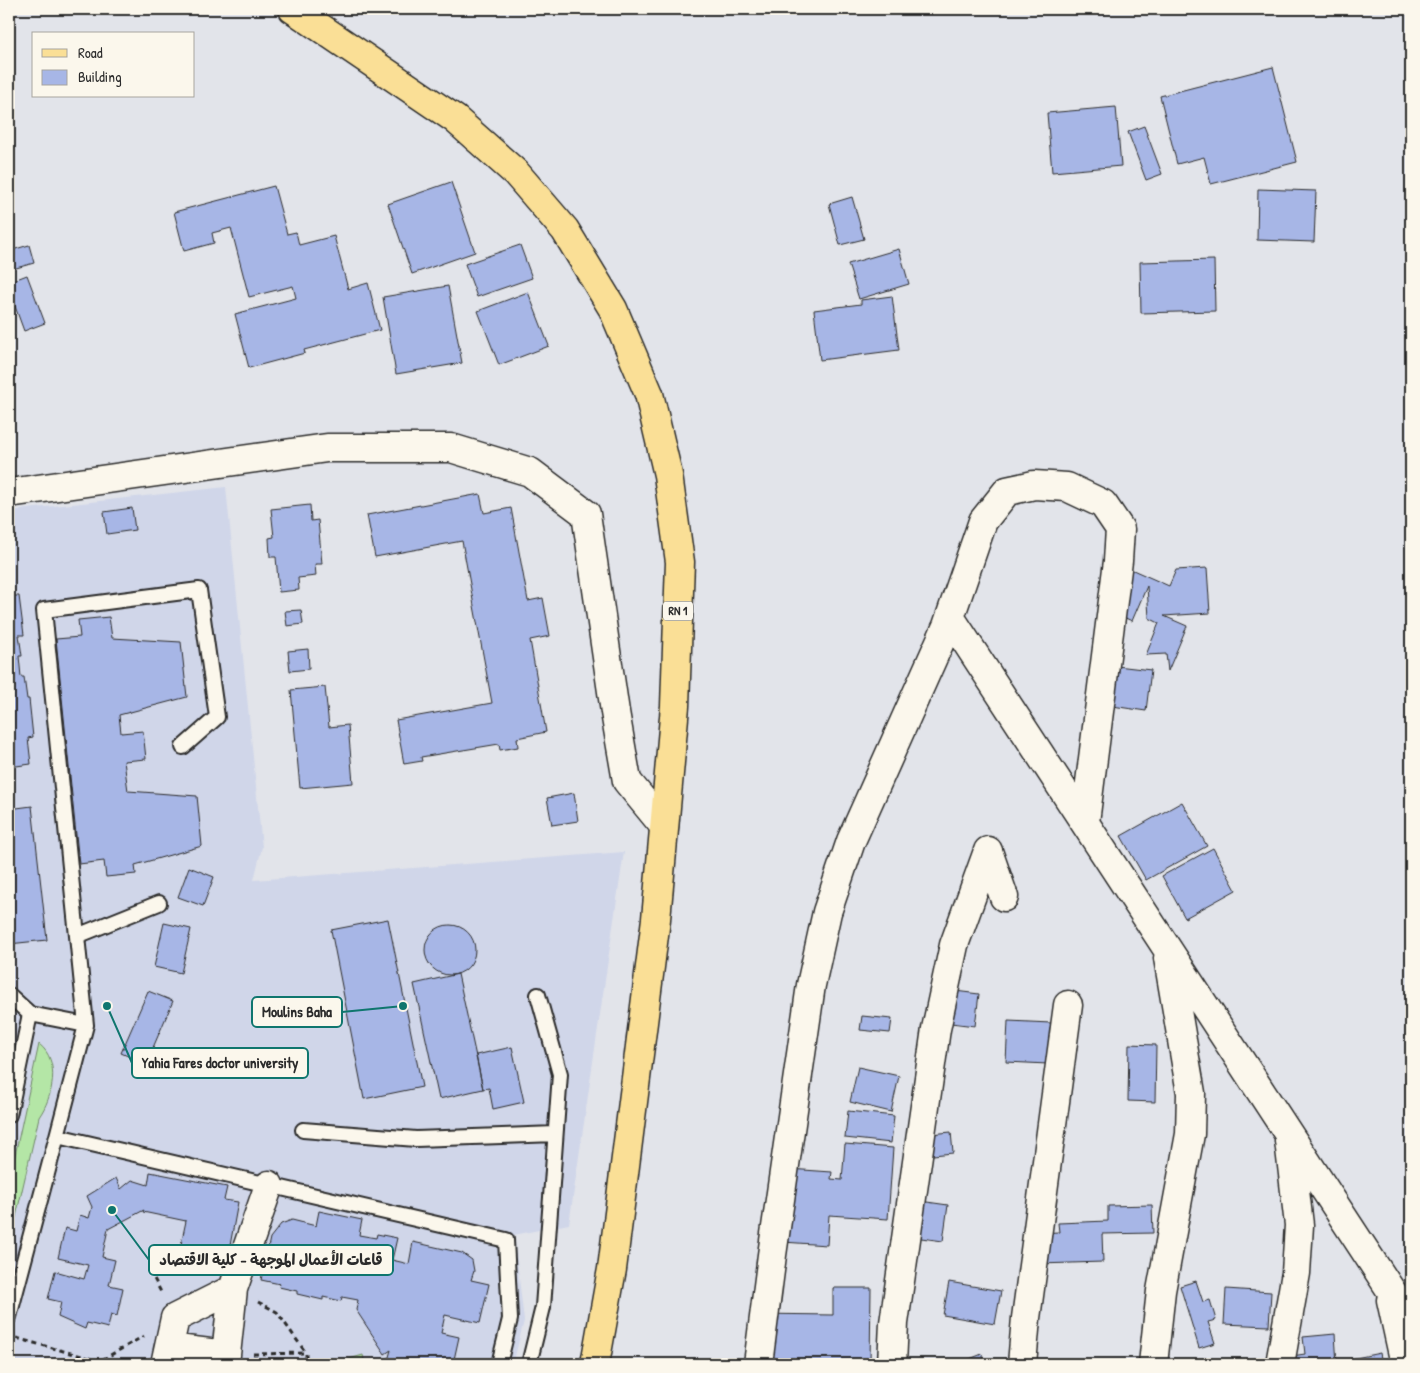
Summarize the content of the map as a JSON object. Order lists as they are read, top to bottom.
{
  "streets": {
    "main road": ["RN 1"]
  },
  "places": ["Yahia Fares doctor university", "Moulins Baha", "قاعات الأعمال الموجهة - كلية الاقتصاد"],
  "legend": ["Road", "Building"]
}
